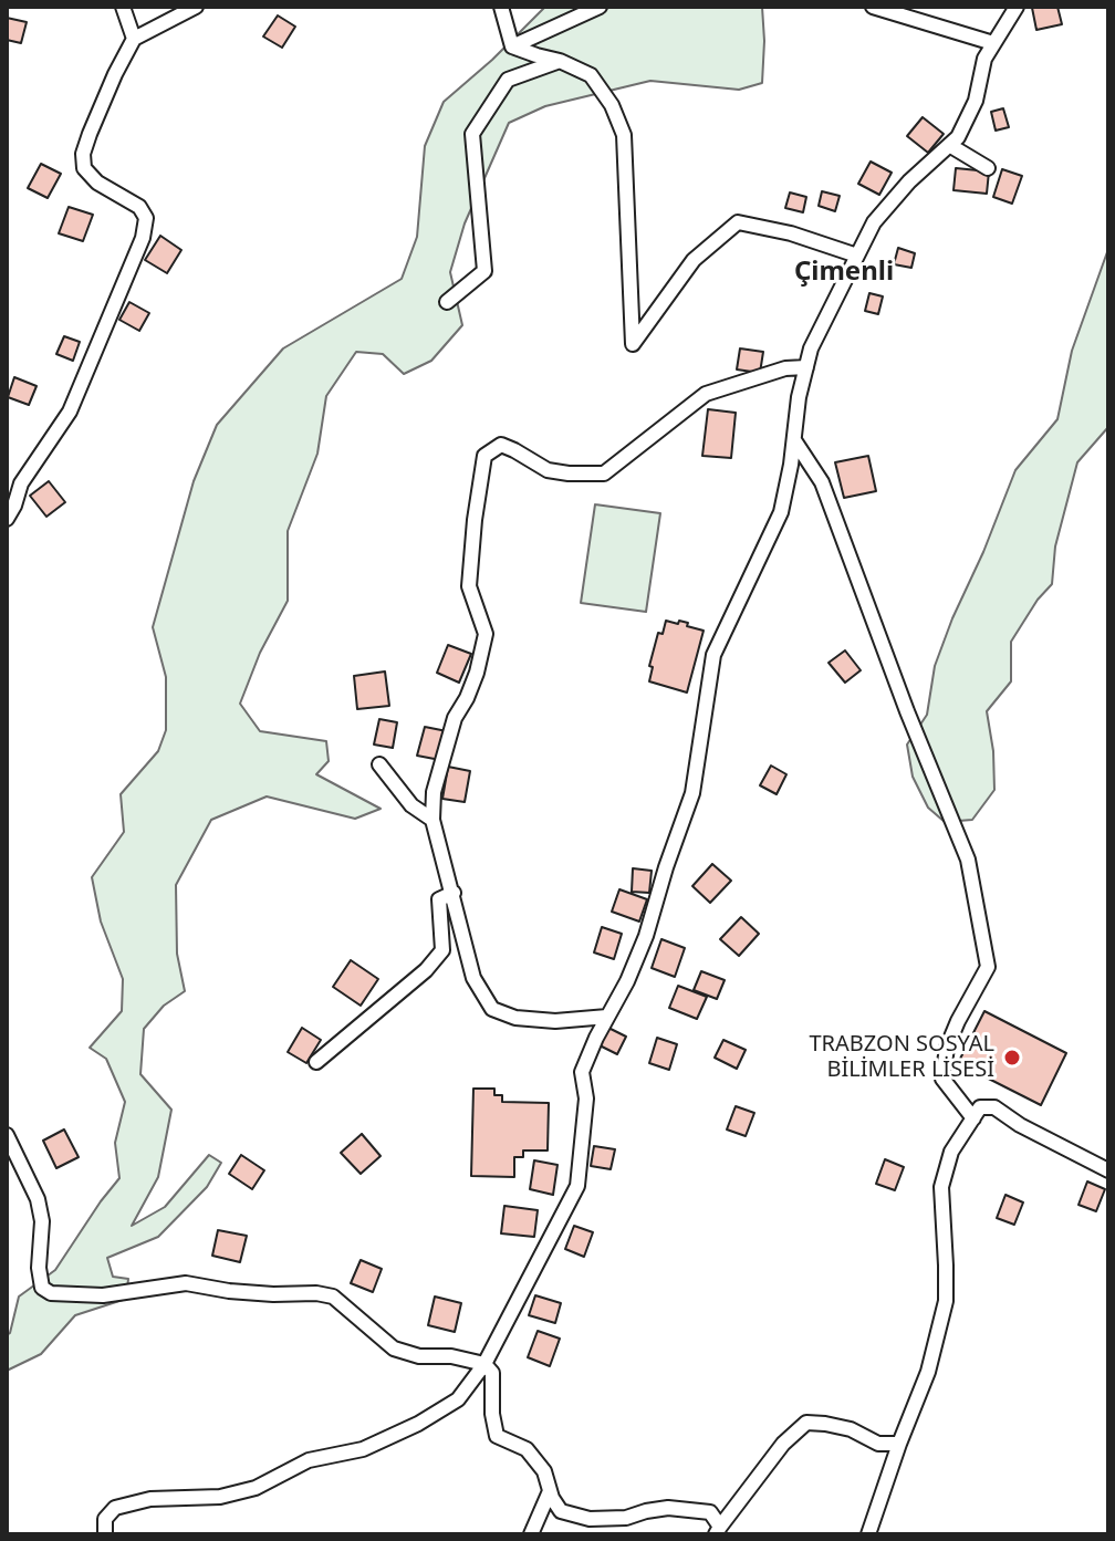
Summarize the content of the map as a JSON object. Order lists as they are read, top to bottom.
{
  "districts": ["Çimenli"],
  "places": ["TRABZON SOSYAL BİLİMLER LİSESİ"]
}
